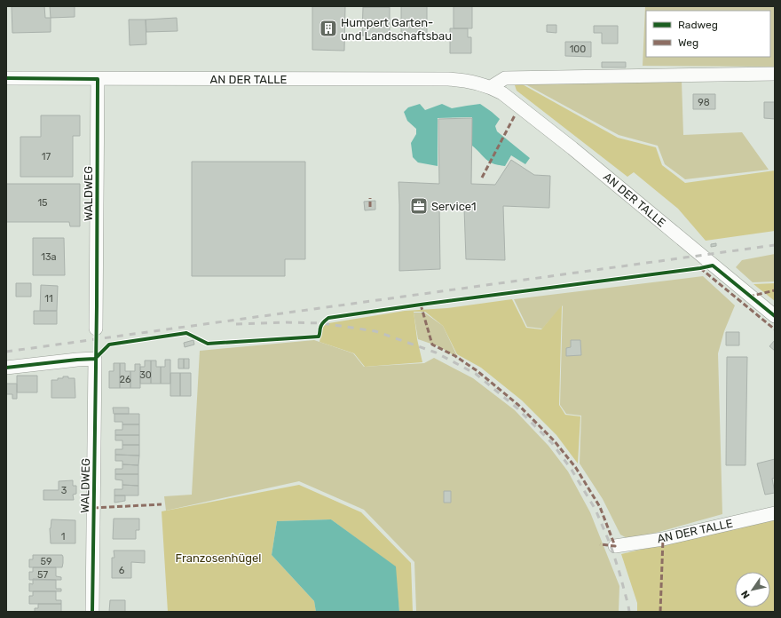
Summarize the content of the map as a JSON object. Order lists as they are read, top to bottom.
{
  "streets": {
    "street": ["AN DER TALLE", "WALDWEG"]
  },
  "crossings": [
    ["AN DER TALLE", "WALDWEG"]
  ],
  "parks": ["Franzosenhügel"],
  "places": {
    "building": ["Humpert Garten- und Landschaftsbau"],
    "office": ["Service1"]
  },
  "house_numbers": [
    "100",
    "98",
    "17",
    "15",
    "13a",
    "11",
    "30",
    "26",
    "3",
    "1",
    "59",
    "6",
    "57"
  ],
  "legend": ["Radweg", "Weg"],
  "north": "bottom left"
}
